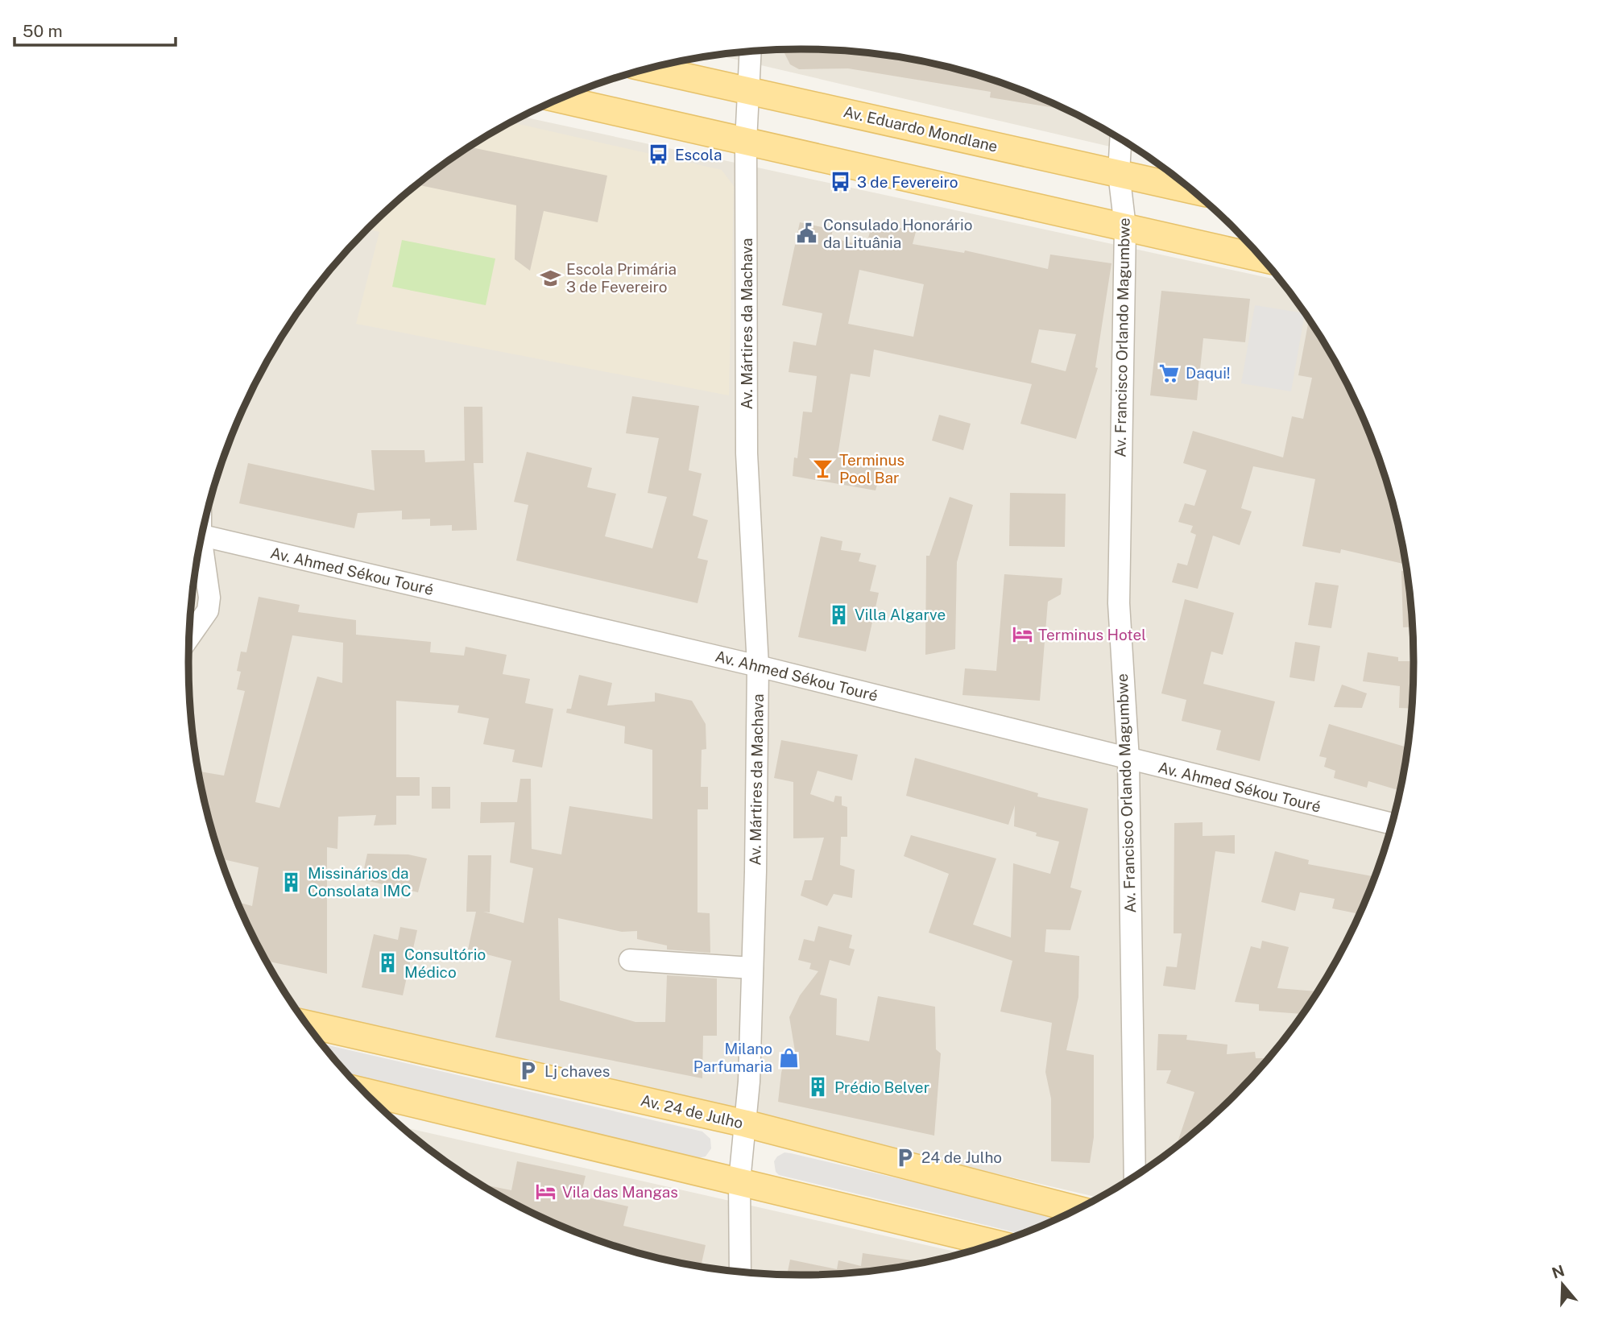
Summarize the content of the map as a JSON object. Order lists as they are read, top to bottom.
{
  "streets": {
    "main road": ["Av. Eduardo Mondlane", "Av. 24 de Julho"],
    "street": ["Av. Mártires da Machava", "Av. Francisco Orlando Magumbwe", "Av. Ahmed Sékou Touré"]
  },
  "crossings": [
    ["Av. Eduardo Mondlane", "Av. Mártires da Machava"],
    ["Av. Eduardo Mondlane", "Av. Francisco Orlando Magumbwe"],
    ["Av. Mártires da Machava", "Av. Ahmed Sékou Touré"],
    ["Av. Mártires da Machava", "Av. 24 de Julho"],
    ["Av. Francisco Orlando Magumbwe", "Av. Ahmed Sékou Touré"]
  ],
  "places": {
    "bus stop": ["Escola", "3 de Fevereiro"],
    "public building": ["Consulado Honorário da Lituânia"],
    "school or university": ["Escola Primária 3 de Fevereiro"],
    "supermarket": ["Daqui!"],
    "bar": ["Terminus Pool Bar"],
    "building": [
      "Villa Algarve",
      "Missinários da Consolata IMC",
      "Consultório Médico",
      "Prédio Belver"
    ],
    "hotel": ["Terminus Hotel", "Vila das Mangas"],
    "shop": ["Milano Parfumaria"],
    "parking": ["Lj chaves", "24 de Julho"]
  },
  "scale_bar": "50 m",
  "north": "top"
}
